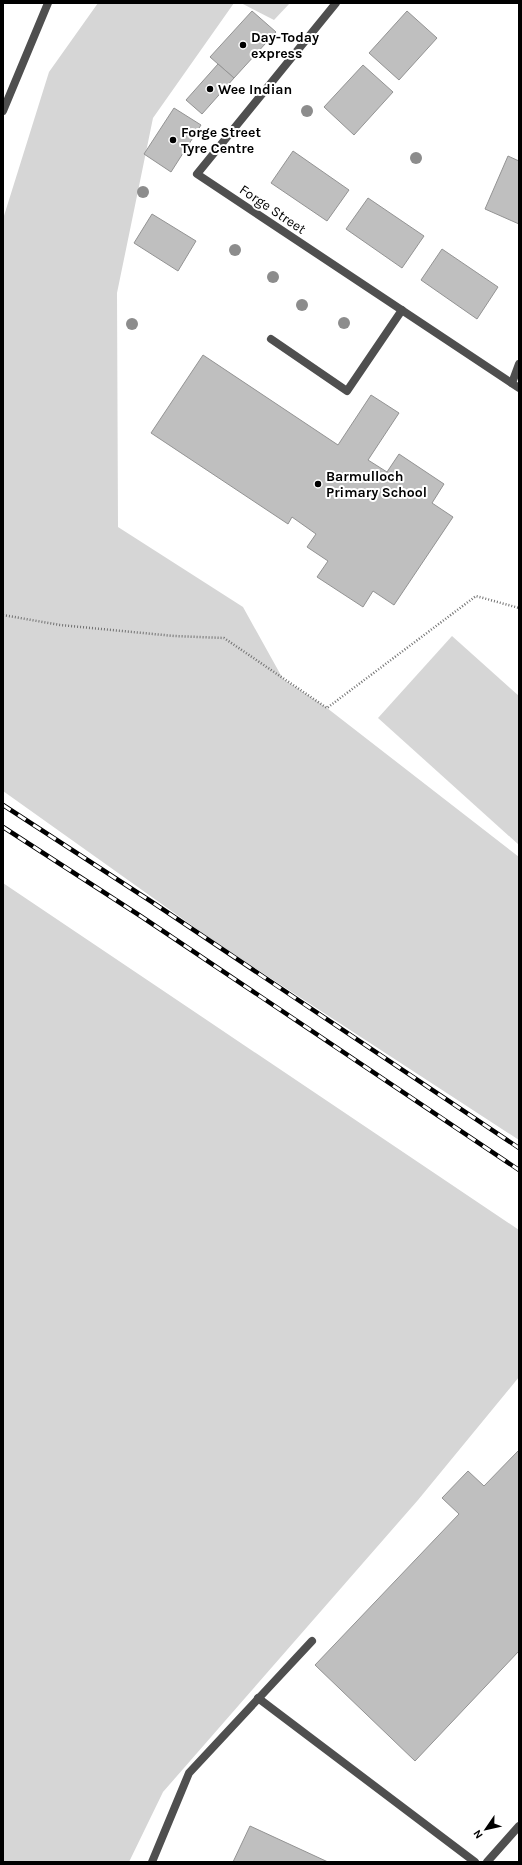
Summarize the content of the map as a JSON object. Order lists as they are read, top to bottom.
{
  "streets": {
    "street": ["Forge Street"]
  },
  "places": [
    "Day-Today express",
    "Wee Indian",
    "Forge Street Tyre Centre",
    "Barmulloch Primary School"
  ],
  "north": "bottom left"
}
